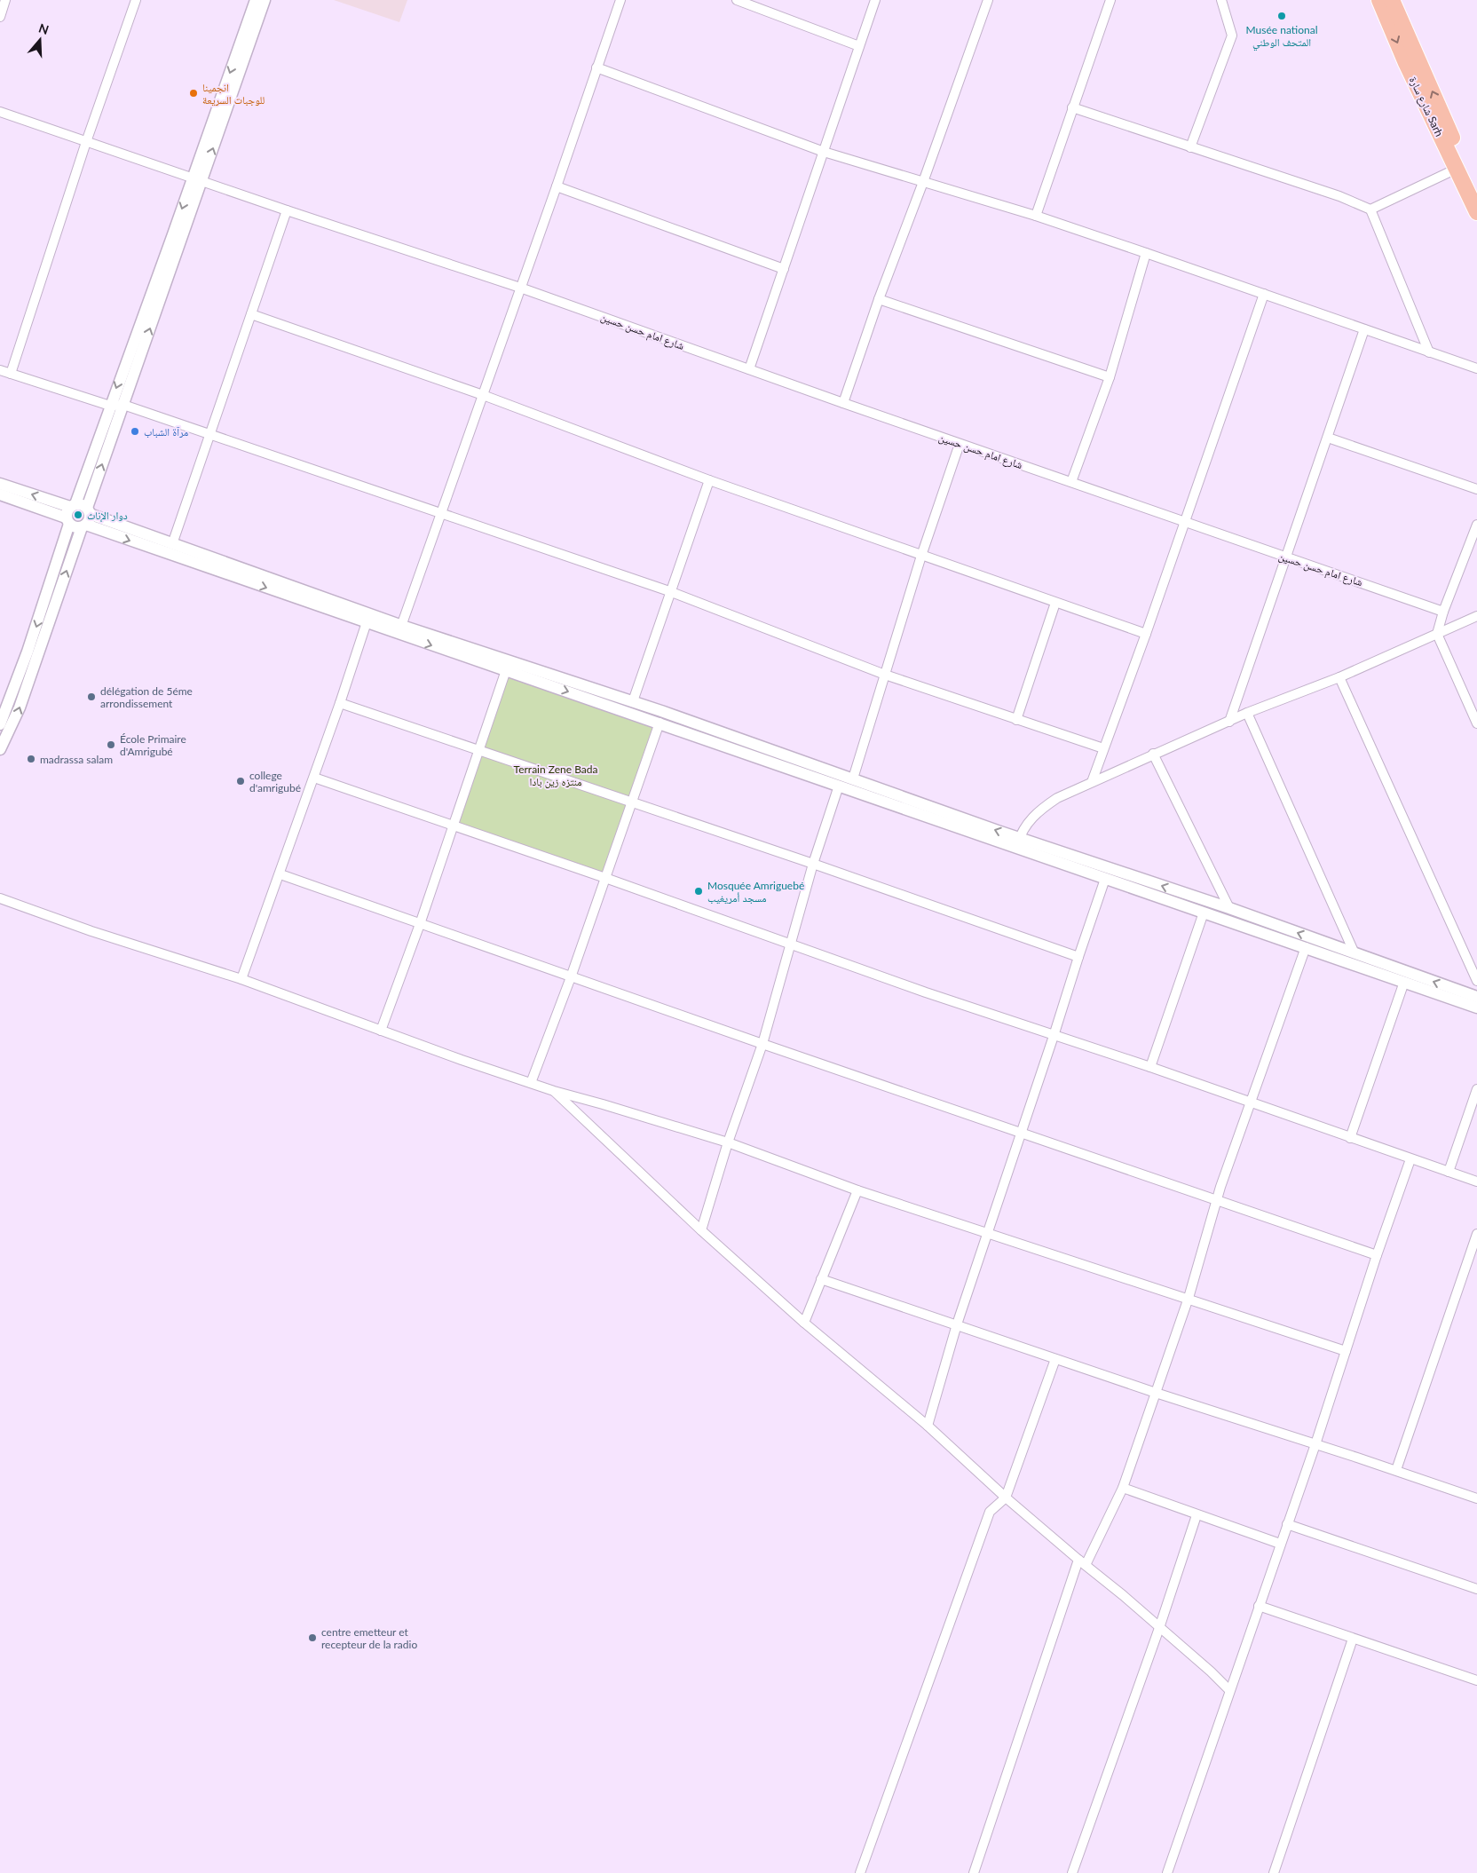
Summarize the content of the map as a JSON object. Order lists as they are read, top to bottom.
{
  "streets": {
    "highway": ["شارع سارة Sarh"],
    "street": ["شارع امام حسن حسين"]
  },
  "parks": ["Terrain Zene Bada منتزه زين بادا"],
  "places": [
    "Musée national المتحف الوطني",
    "انجمينا للوجبات السريعة",
    "مرآة الشباب",
    "دوار الإناث",
    "délégation de 5éme arrondissement",
    "École Primaire d'Amrigubé",
    "madrassa salam",
    "college d'amrigubé",
    "Mosquée Amriguebé مسجد أمريغيب",
    "centre emetteur et recepteur de la radio"
  ],
  "north": "top"
}
